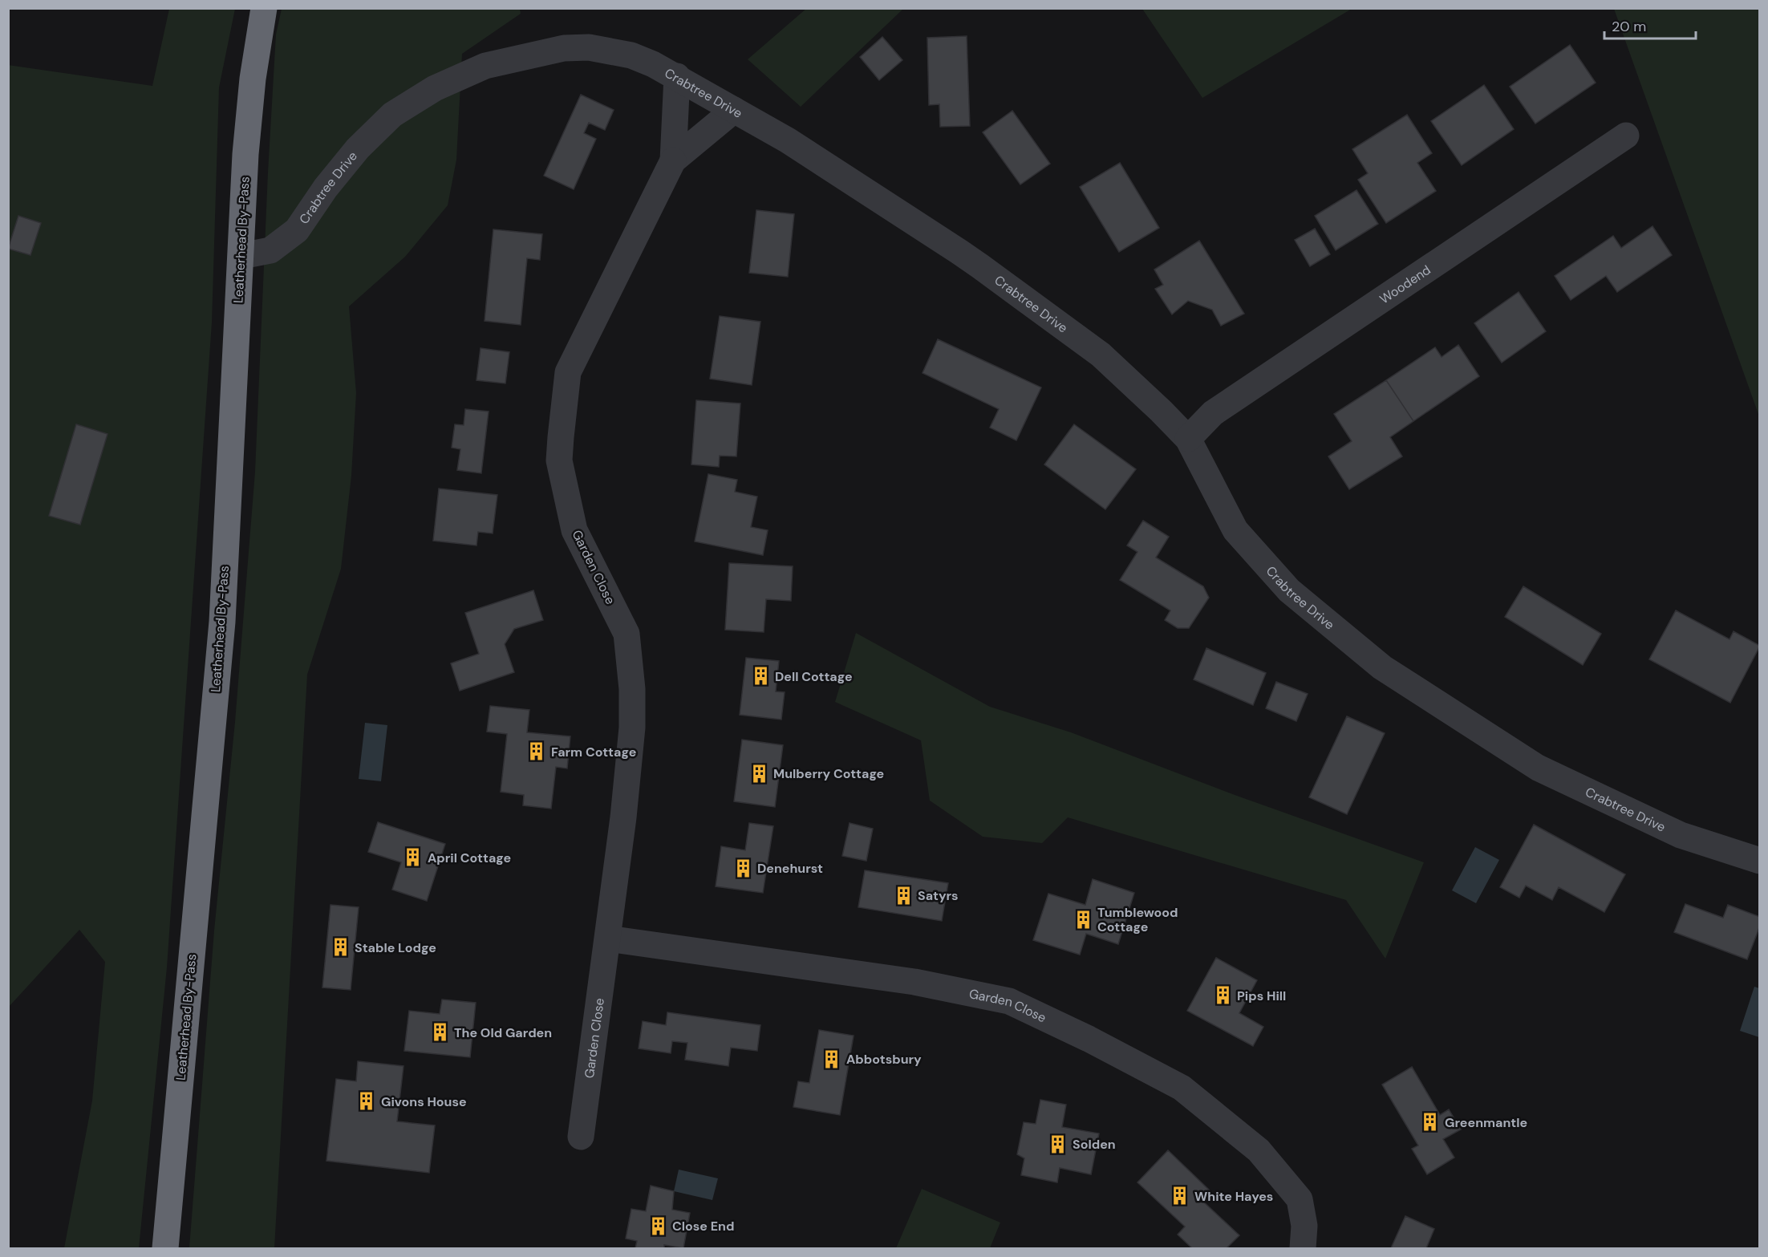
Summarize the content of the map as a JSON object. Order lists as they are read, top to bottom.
{
  "streets": {
    "highway": ["Leatherhead By-Pass"],
    "street": ["Crabtree Drive", "Woodend", "Garden Close"]
  },
  "crossings": [
    ["Crabtree Drive", "Leatherhead By-Pass"],
    ["Crabtree Drive", "Woodend"],
    ["Crabtree Drive", "Garden Close"]
  ],
  "places": {
    "building": [
      "Dell Cottage",
      "Farm Cottage",
      "Mulberry Cottage",
      "April Cottage",
      "Denehurst",
      "Satyrs",
      "Tumblewood Cottage",
      "Stable Lodge",
      "Pips Hill",
      "The Old Garden",
      "Abbotsbury",
      "Givons House",
      "Greenmantle",
      "Solden",
      "White Hayes",
      "Close End"
    ]
  },
  "scale_bar": "20 m"
}
